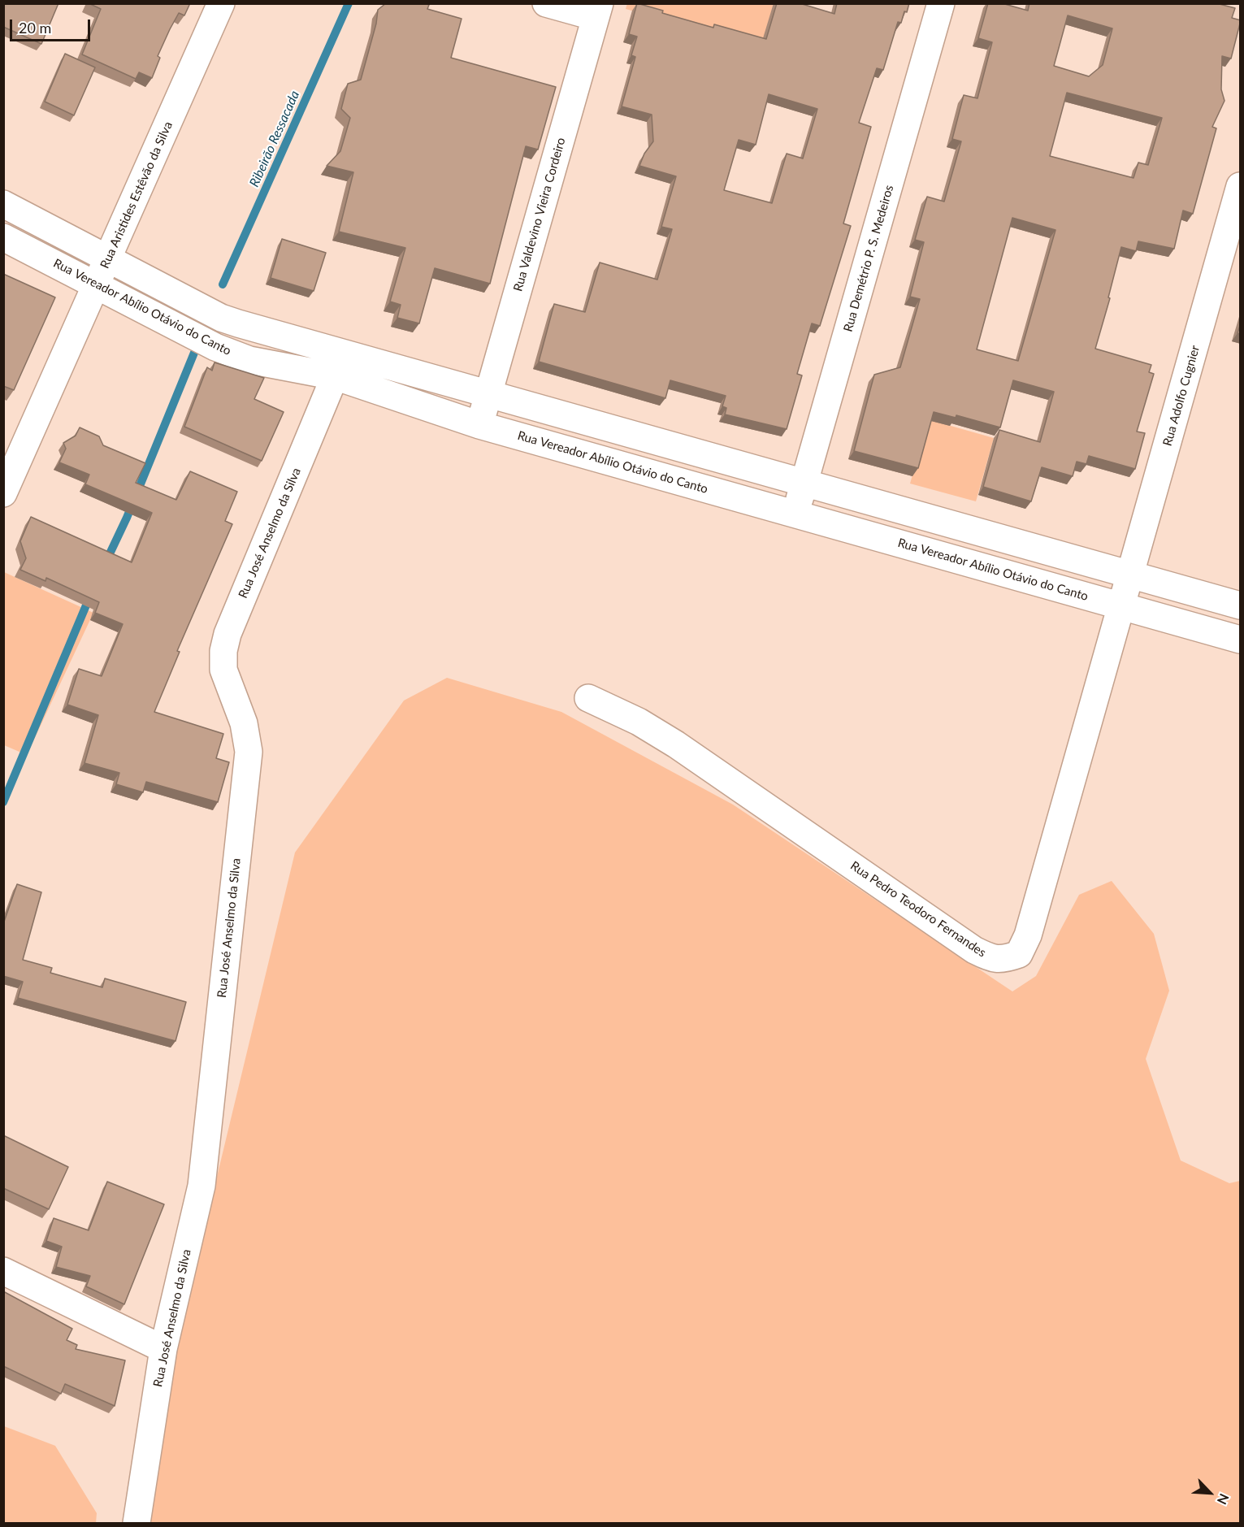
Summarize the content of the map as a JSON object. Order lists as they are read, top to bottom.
{
  "streets": {
    "street": [
      "Rua Aristides Estêvão da Silva",
      "Rua Valdevino Vieira Cordeiro",
      "Rua Demétrio P. S. Medeiros",
      "Rua Vereador Abílio Otávio do Canto",
      "Rua Adolfo Cugnier",
      "Rua José Anselmo da Silva",
      "Rua Pedro Teodoro Fernandes"
    ]
  },
  "crossings": [
    ["Rua Aristides Estêvão da Silva", "Rua Vereador Abílio Otávio do Canto"],
    ["Rua Valdevino Vieira Cordeiro", "Rua Vereador Abílio Otávio do Canto"],
    ["Rua Demétrio P. S. Medeiros", "Rua Vereador Abílio Otávio do Canto"],
    ["Rua Vereador Abílio Otávio do Canto", "Rua Adolfo Cugnier"],
    ["Rua Vereador Abílio Otávio do Canto", "Rua José Anselmo da Silva"],
    ["Rua Vereador Abílio Otávio do Canto", "Rua Pedro Teodoro Fernandes"],
    ["Rua Adolfo Cugnier", "Rua Pedro Teodoro Fernandes"]
  ],
  "water": ["Ribeirão Ressacada"],
  "scale_bar": "20 m",
  "north": "bottom right"
}
